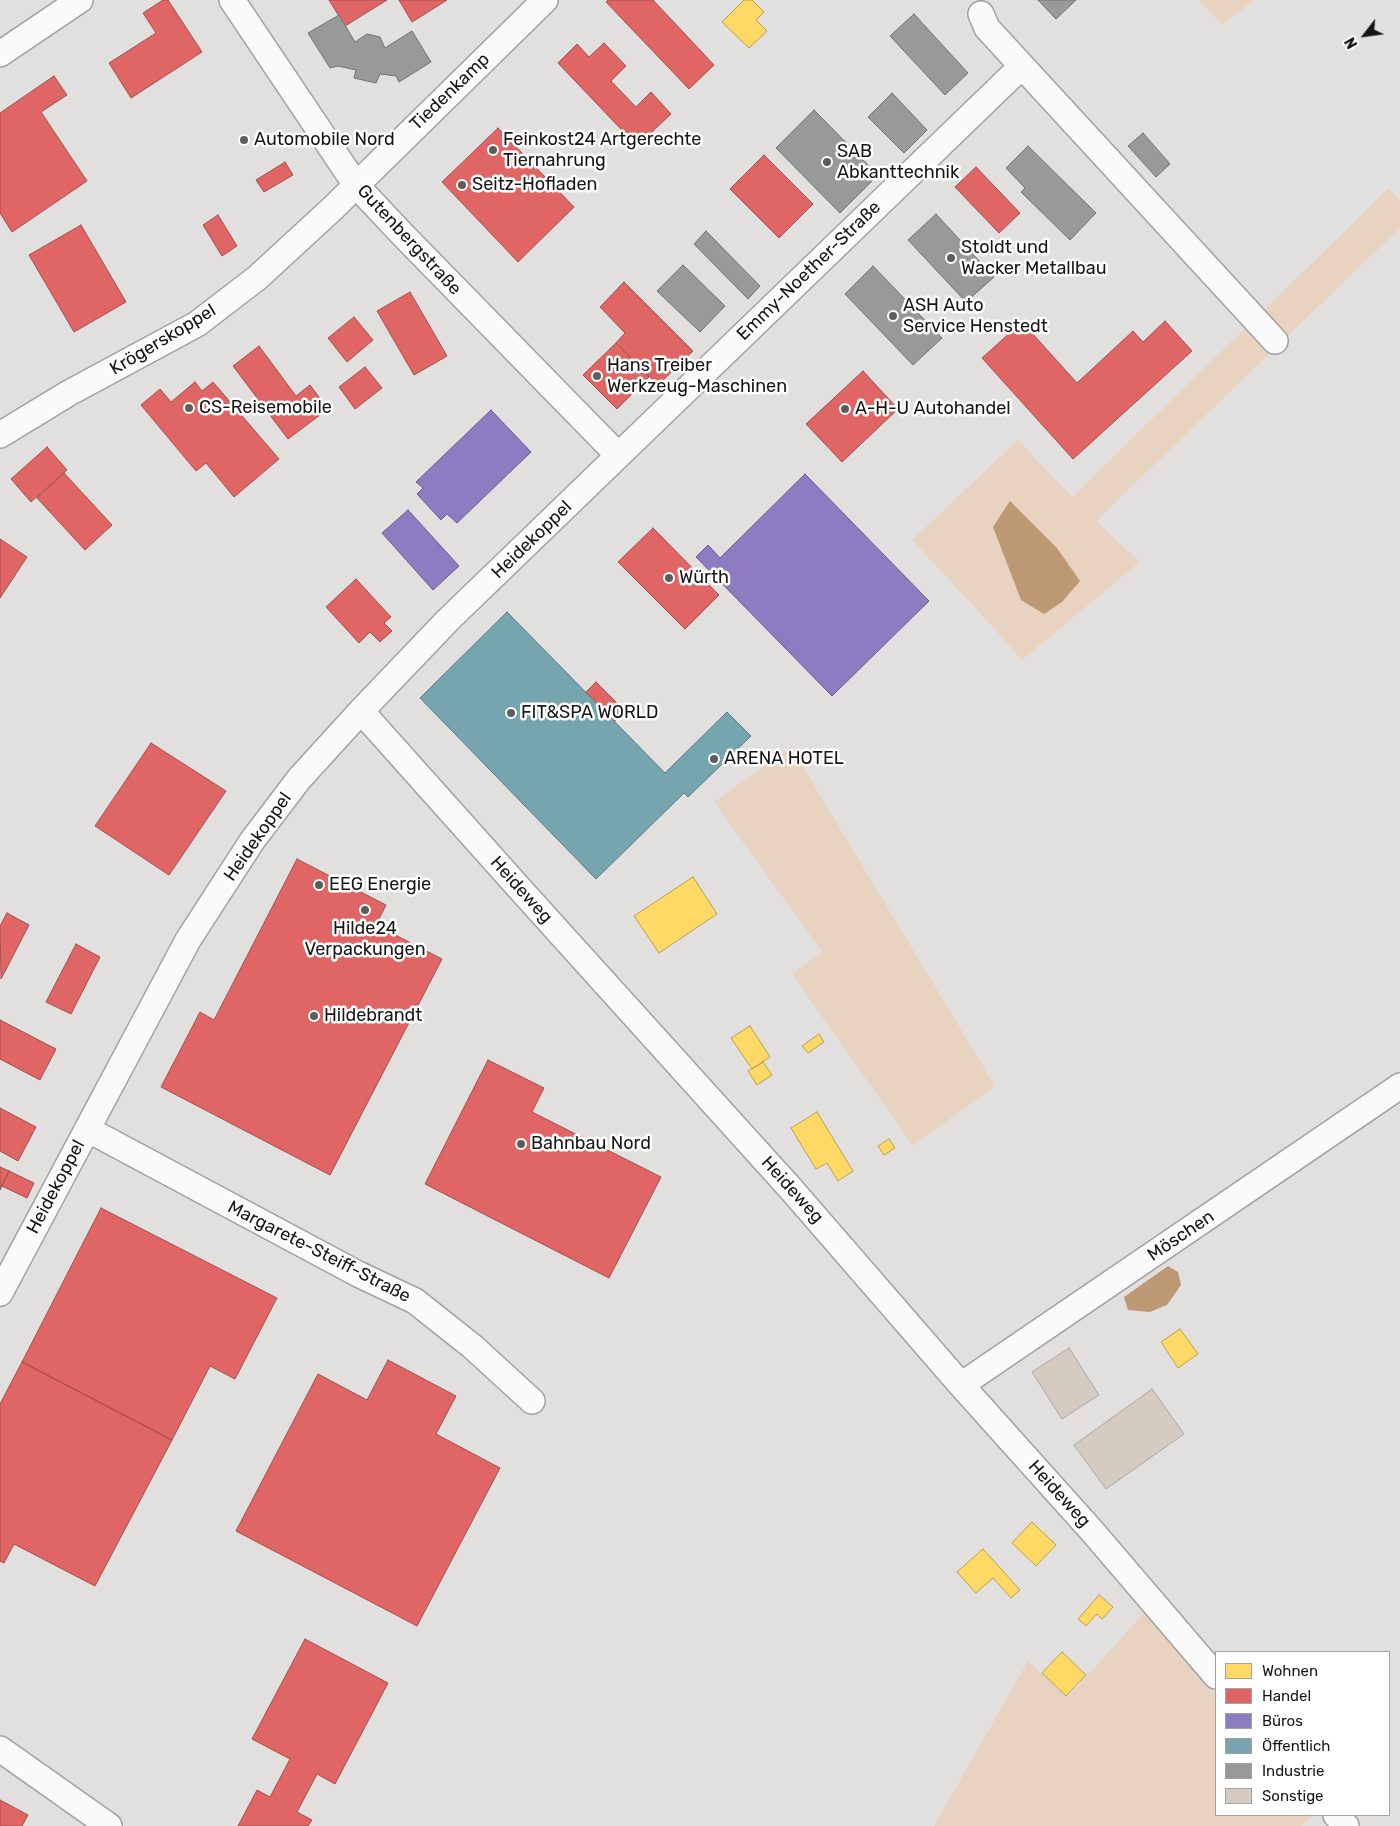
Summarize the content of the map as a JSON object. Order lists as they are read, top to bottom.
{
  "streets": {
    "street": [
      "Tiedenkamp",
      "Gutenbergstraße",
      "Emmy-Noether-Straße",
      "Krögerskoppel",
      "Heidekoppel",
      "Heideweg",
      "Möschen",
      "Margarete-Steiff-Straße"
    ]
  },
  "crossings": [
    ["Tiedenkamp", "Gutenbergstraße"],
    ["Tiedenkamp", "Krögerskoppel"],
    ["Gutenbergstraße", "Emmy-Noether-Straße"],
    ["Gutenbergstraße", "Krögerskoppel"],
    ["Gutenbergstraße", "Heidekoppel"],
    ["Emmy-Noether-Straße", "Heidekoppel"],
    ["Heidekoppel", "Heideweg"],
    ["Heidekoppel", "Margarete-Steiff-Straße"],
    ["Heideweg", "Möschen"]
  ],
  "places": [
    "Automobile Nord",
    "Feinkost24 Artgerechte Tiernahrung",
    "SAB Abkanttechnik",
    "Seitz-Hofladen",
    "Stoldt und Wacker Metallbau",
    "ASH Auto Service Henstedt",
    "Hans Treiber Werkzeug-Maschinen",
    "CS-Reisemobile",
    "A-H-U Autohandel",
    "Würth",
    "FIT&SPA WORLD",
    "ARENA HOTEL",
    "EEG Energie",
    "Hilde24 Verpackungen",
    "Hildebrandt",
    "Bahnbau Nord"
  ],
  "legend": [
    "Wohnen",
    "Handel",
    "Büros",
    "Öffentlich",
    "Industrie",
    "Sonstige"
  ],
  "north": "bottom left"
}
